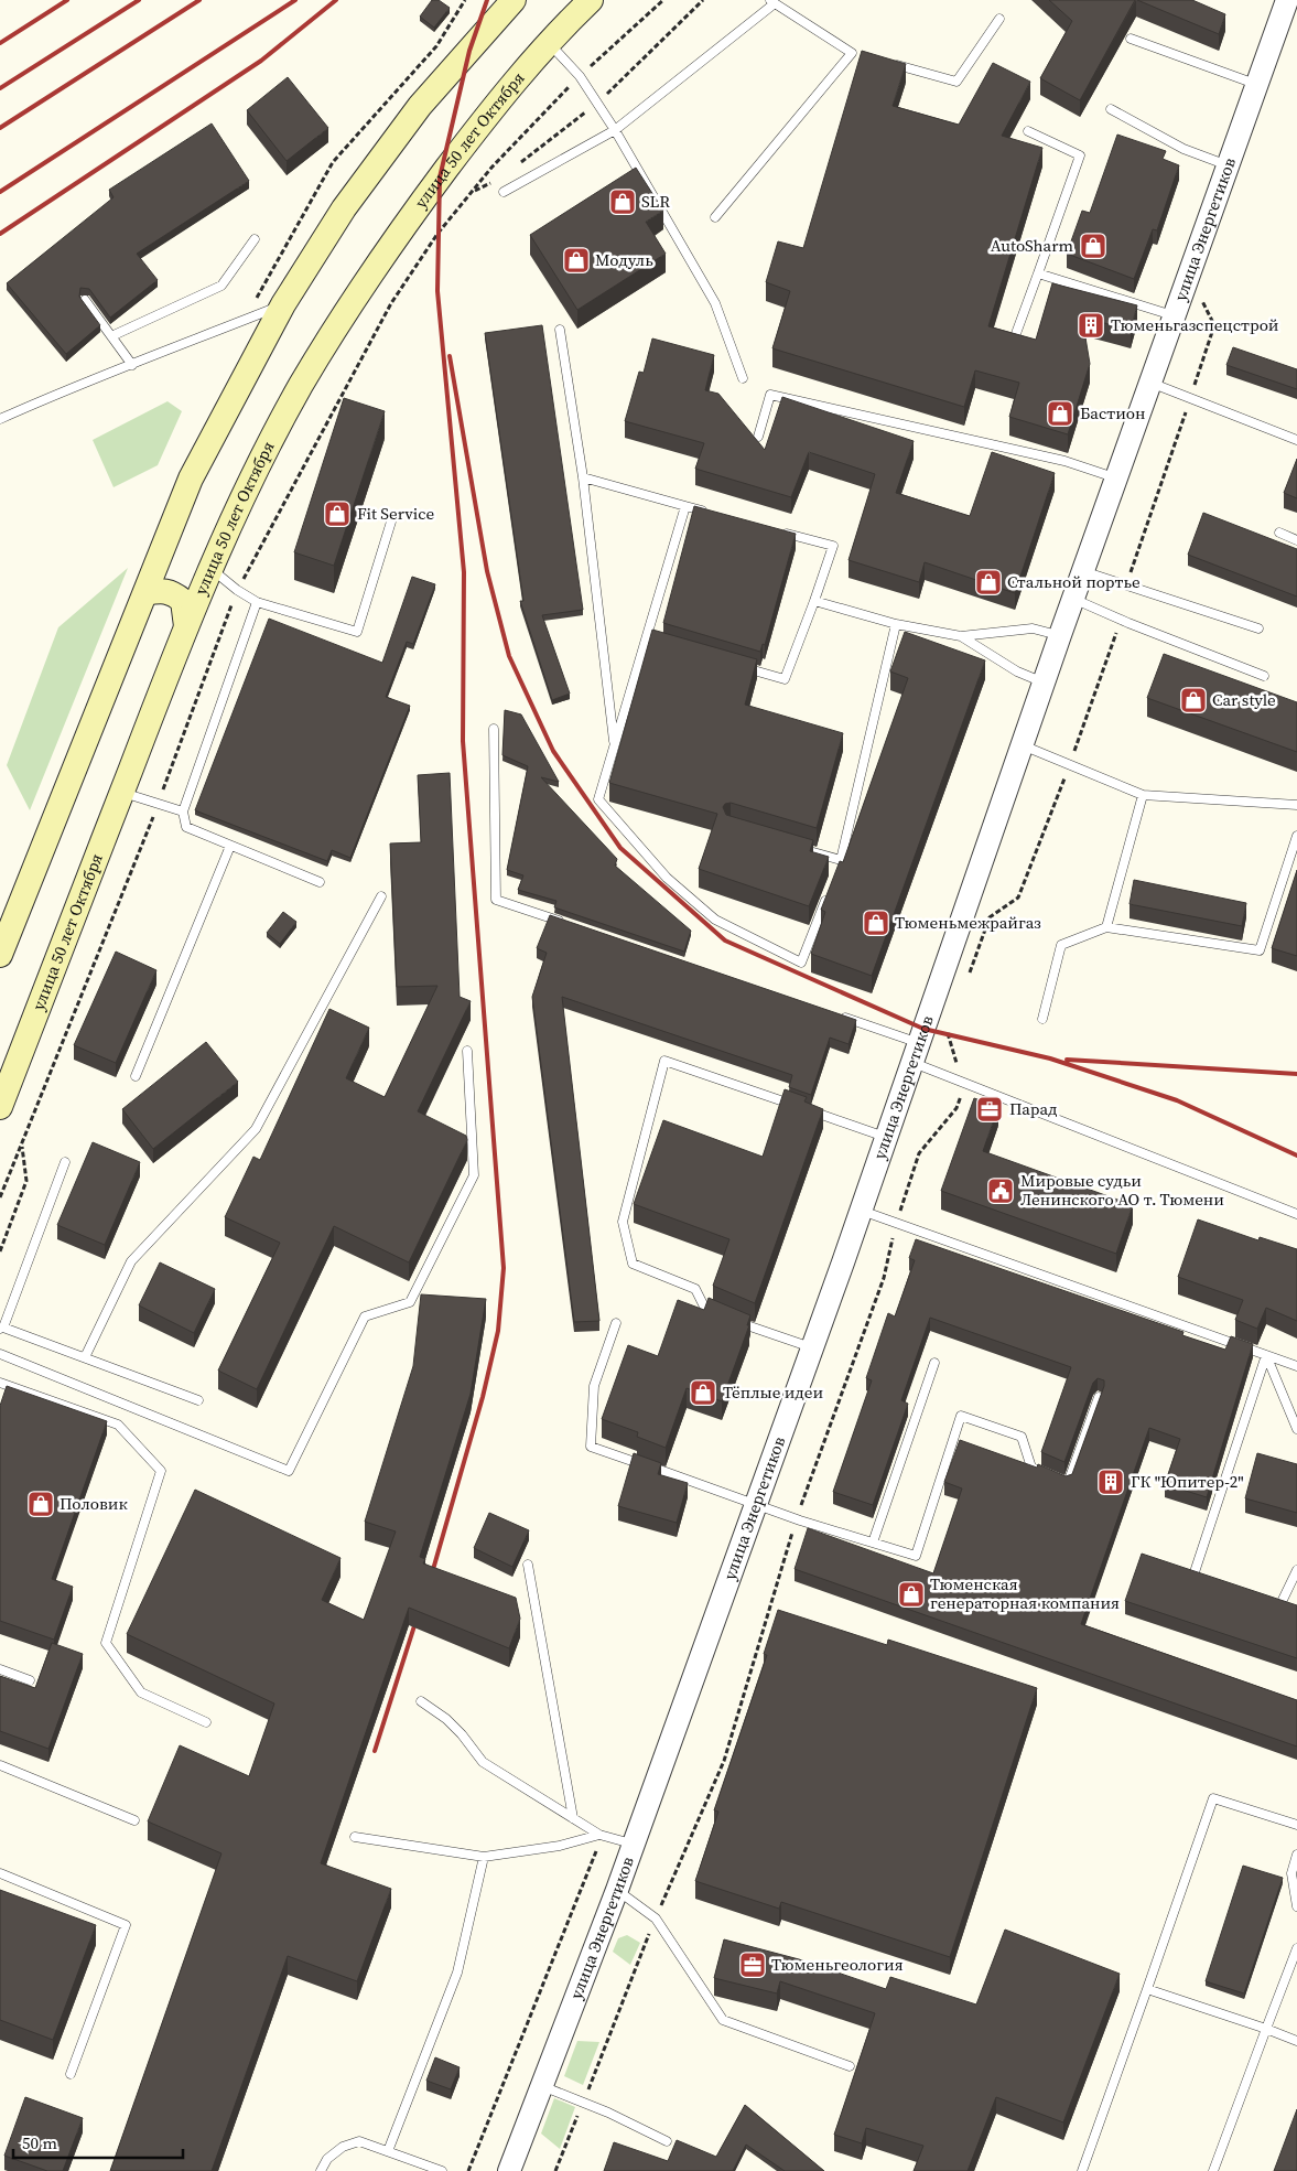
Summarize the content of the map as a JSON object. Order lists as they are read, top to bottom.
{
  "streets": {
    "main road": ["улица 50 лет Октября"],
    "street": ["улица Энергетиков"]
  },
  "places": {
    "shop": [
      "SLR",
      "AutoSharm",
      "Модуль",
      "Бастион",
      "Fit Service",
      "Стальной портье",
      "Car style",
      "Тюменьмежрайгаз",
      "Тёплые идеи",
      "Половик",
      "Тюменская генераторная компания"
    ],
    "building": ["Тюменьгазспецстрой", "ГК \"Юпитер-2\""],
    "office": ["Парад", "Тюменьгеология"],
    "public building": ["Мировые судьи Ленинского АО т. Тюмени"]
  },
  "scale_bar": "50 m"
}
